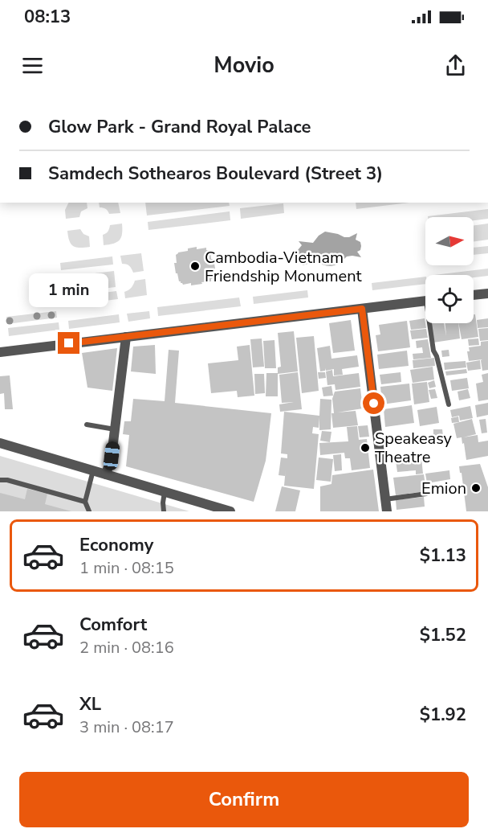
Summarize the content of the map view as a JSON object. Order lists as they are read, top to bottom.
{
  "places": ["Cambodia-Vietnam Friendship Monument", "Speakeasy Theatre", "Emion"],
  "north": "right",
  "page": {
    "status": "08:13",
    "header": "Movio",
    "banner": ["Glow Park - Grand Royal Palace", "Samdech Sothearos Boulevard (Street 3)"],
    "bubble": "1 min",
    "list": [
      {
        "name": "Economy",
        "note": "1 min · 08:15",
        "value": "$1.13"
      },
      {
        "name": "Comfort",
        "note": "2 min · 08:16",
        "value": "$1.52"
      },
      {
        "name": "XL",
        "note": "3 min · 08:17",
        "value": "$1.92"
      }
    ],
    "buttons": "Confirm"
  }
}
